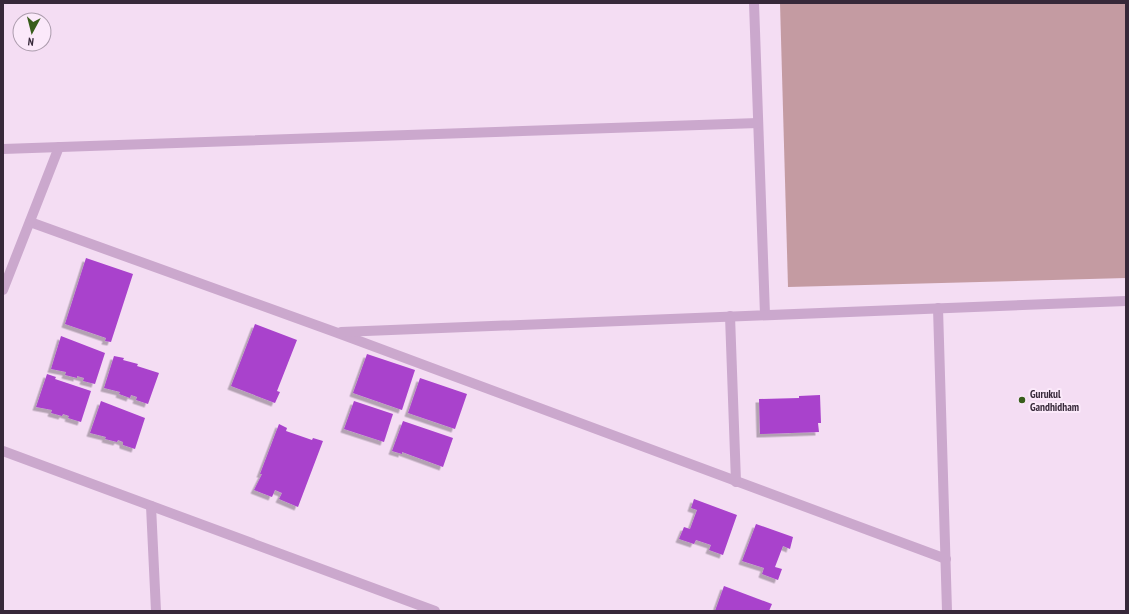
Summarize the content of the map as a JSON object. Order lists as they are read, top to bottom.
{
  "places": ["Gurukul Gandhidham"],
  "north": "bottom"
}
